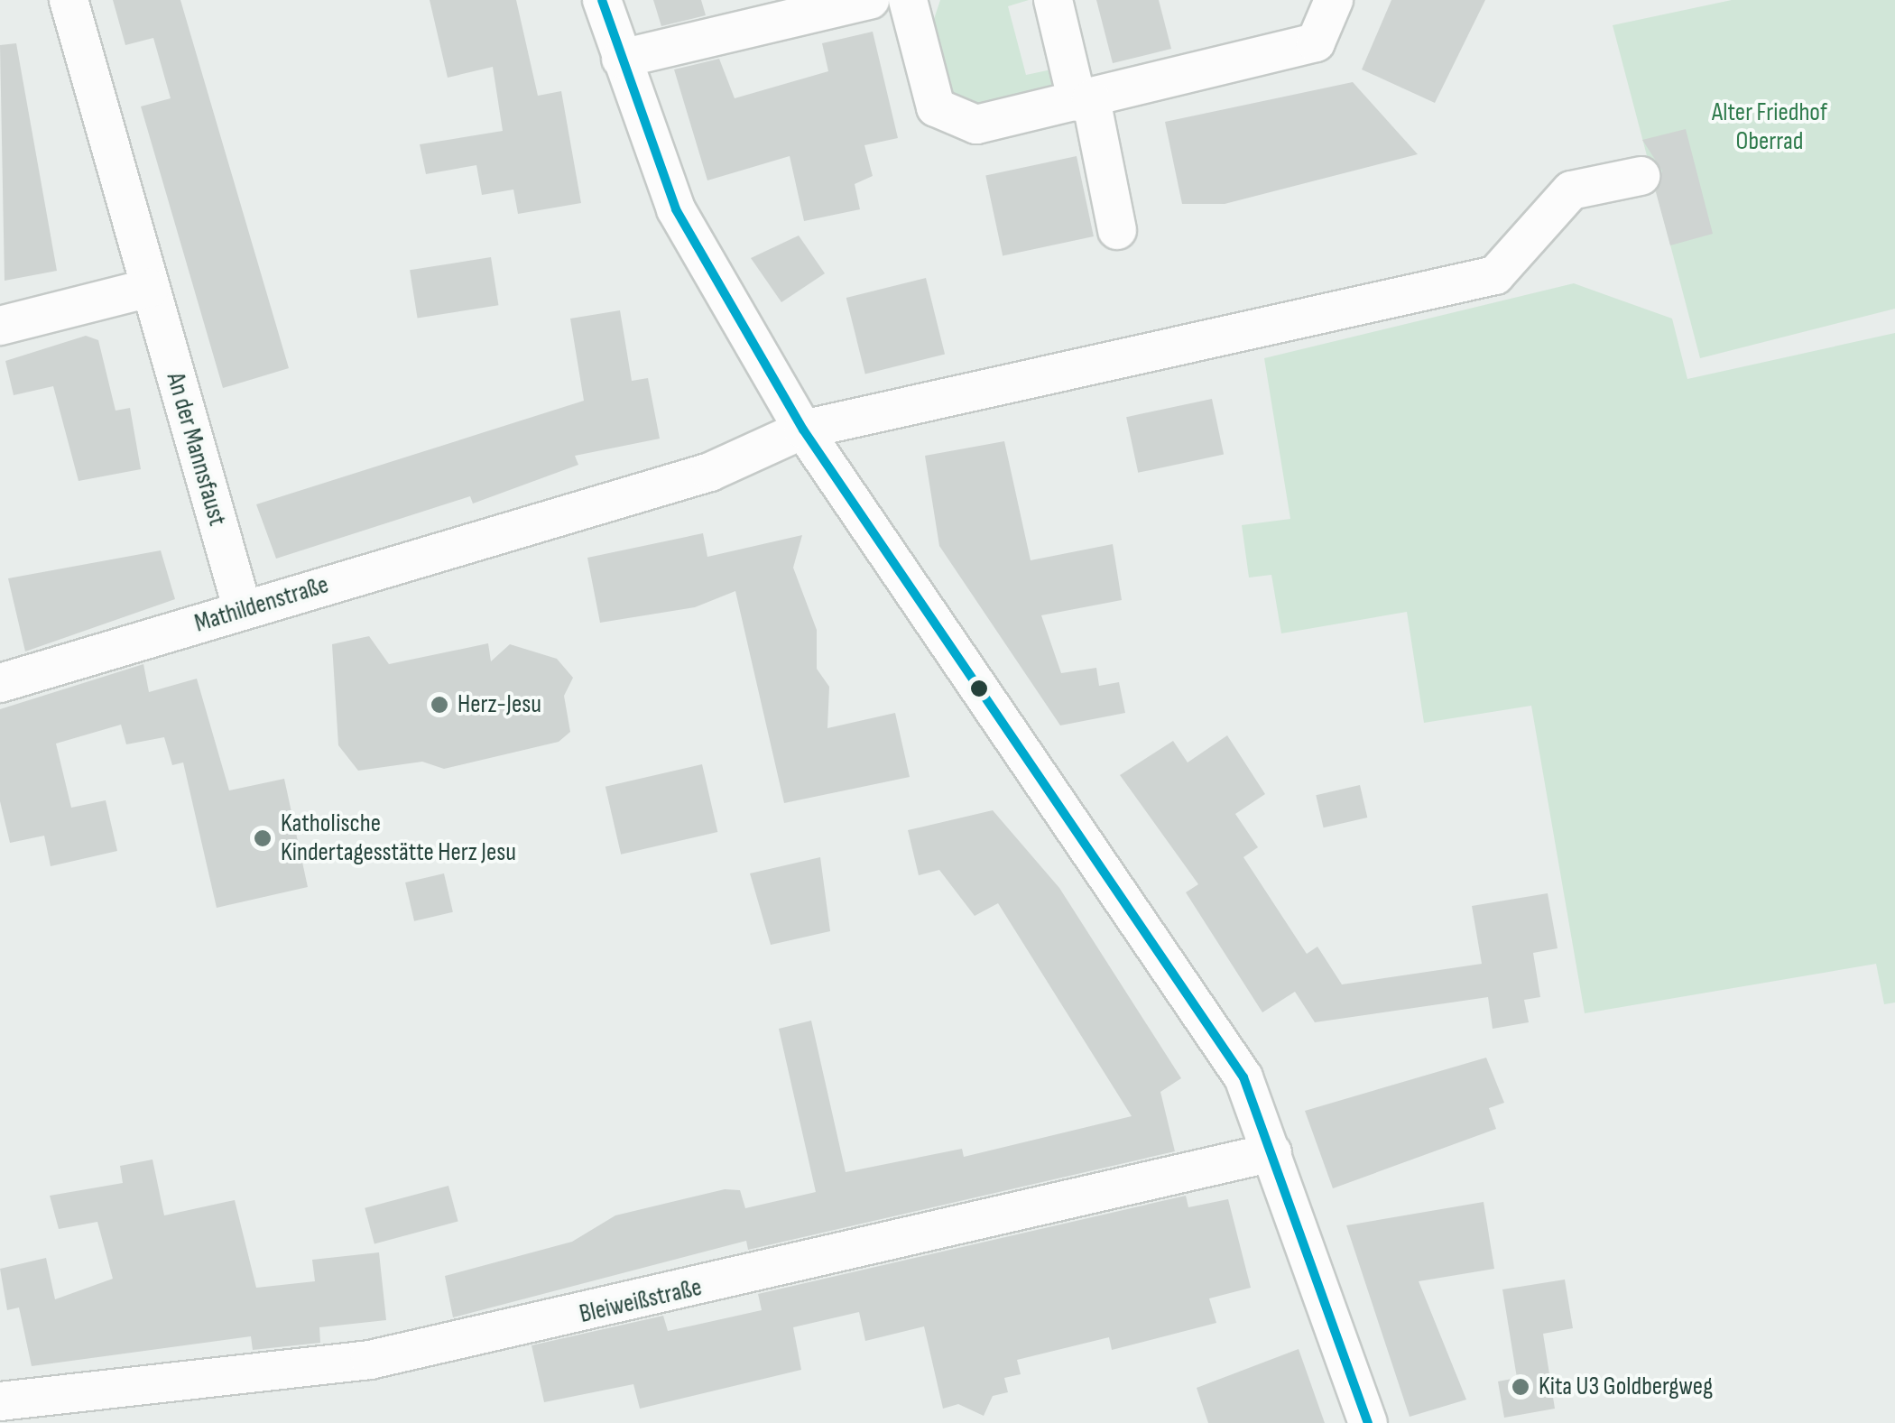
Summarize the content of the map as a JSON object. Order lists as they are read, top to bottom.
{
  "streets": {
    "street": ["An der Mannsfaust", "Mathildenstraße", "Bleiweißstraße"]
  },
  "crossings": [
    ["An der Mannsfaust", "Mathildenstraße"]
  ],
  "parks": ["Alter Friedhof Oberrad"],
  "places": ["Herz-Jesu", "Katholische Kindertagesstätte Herz Jesu", "Kita U3 Goldbergweg"]
}
